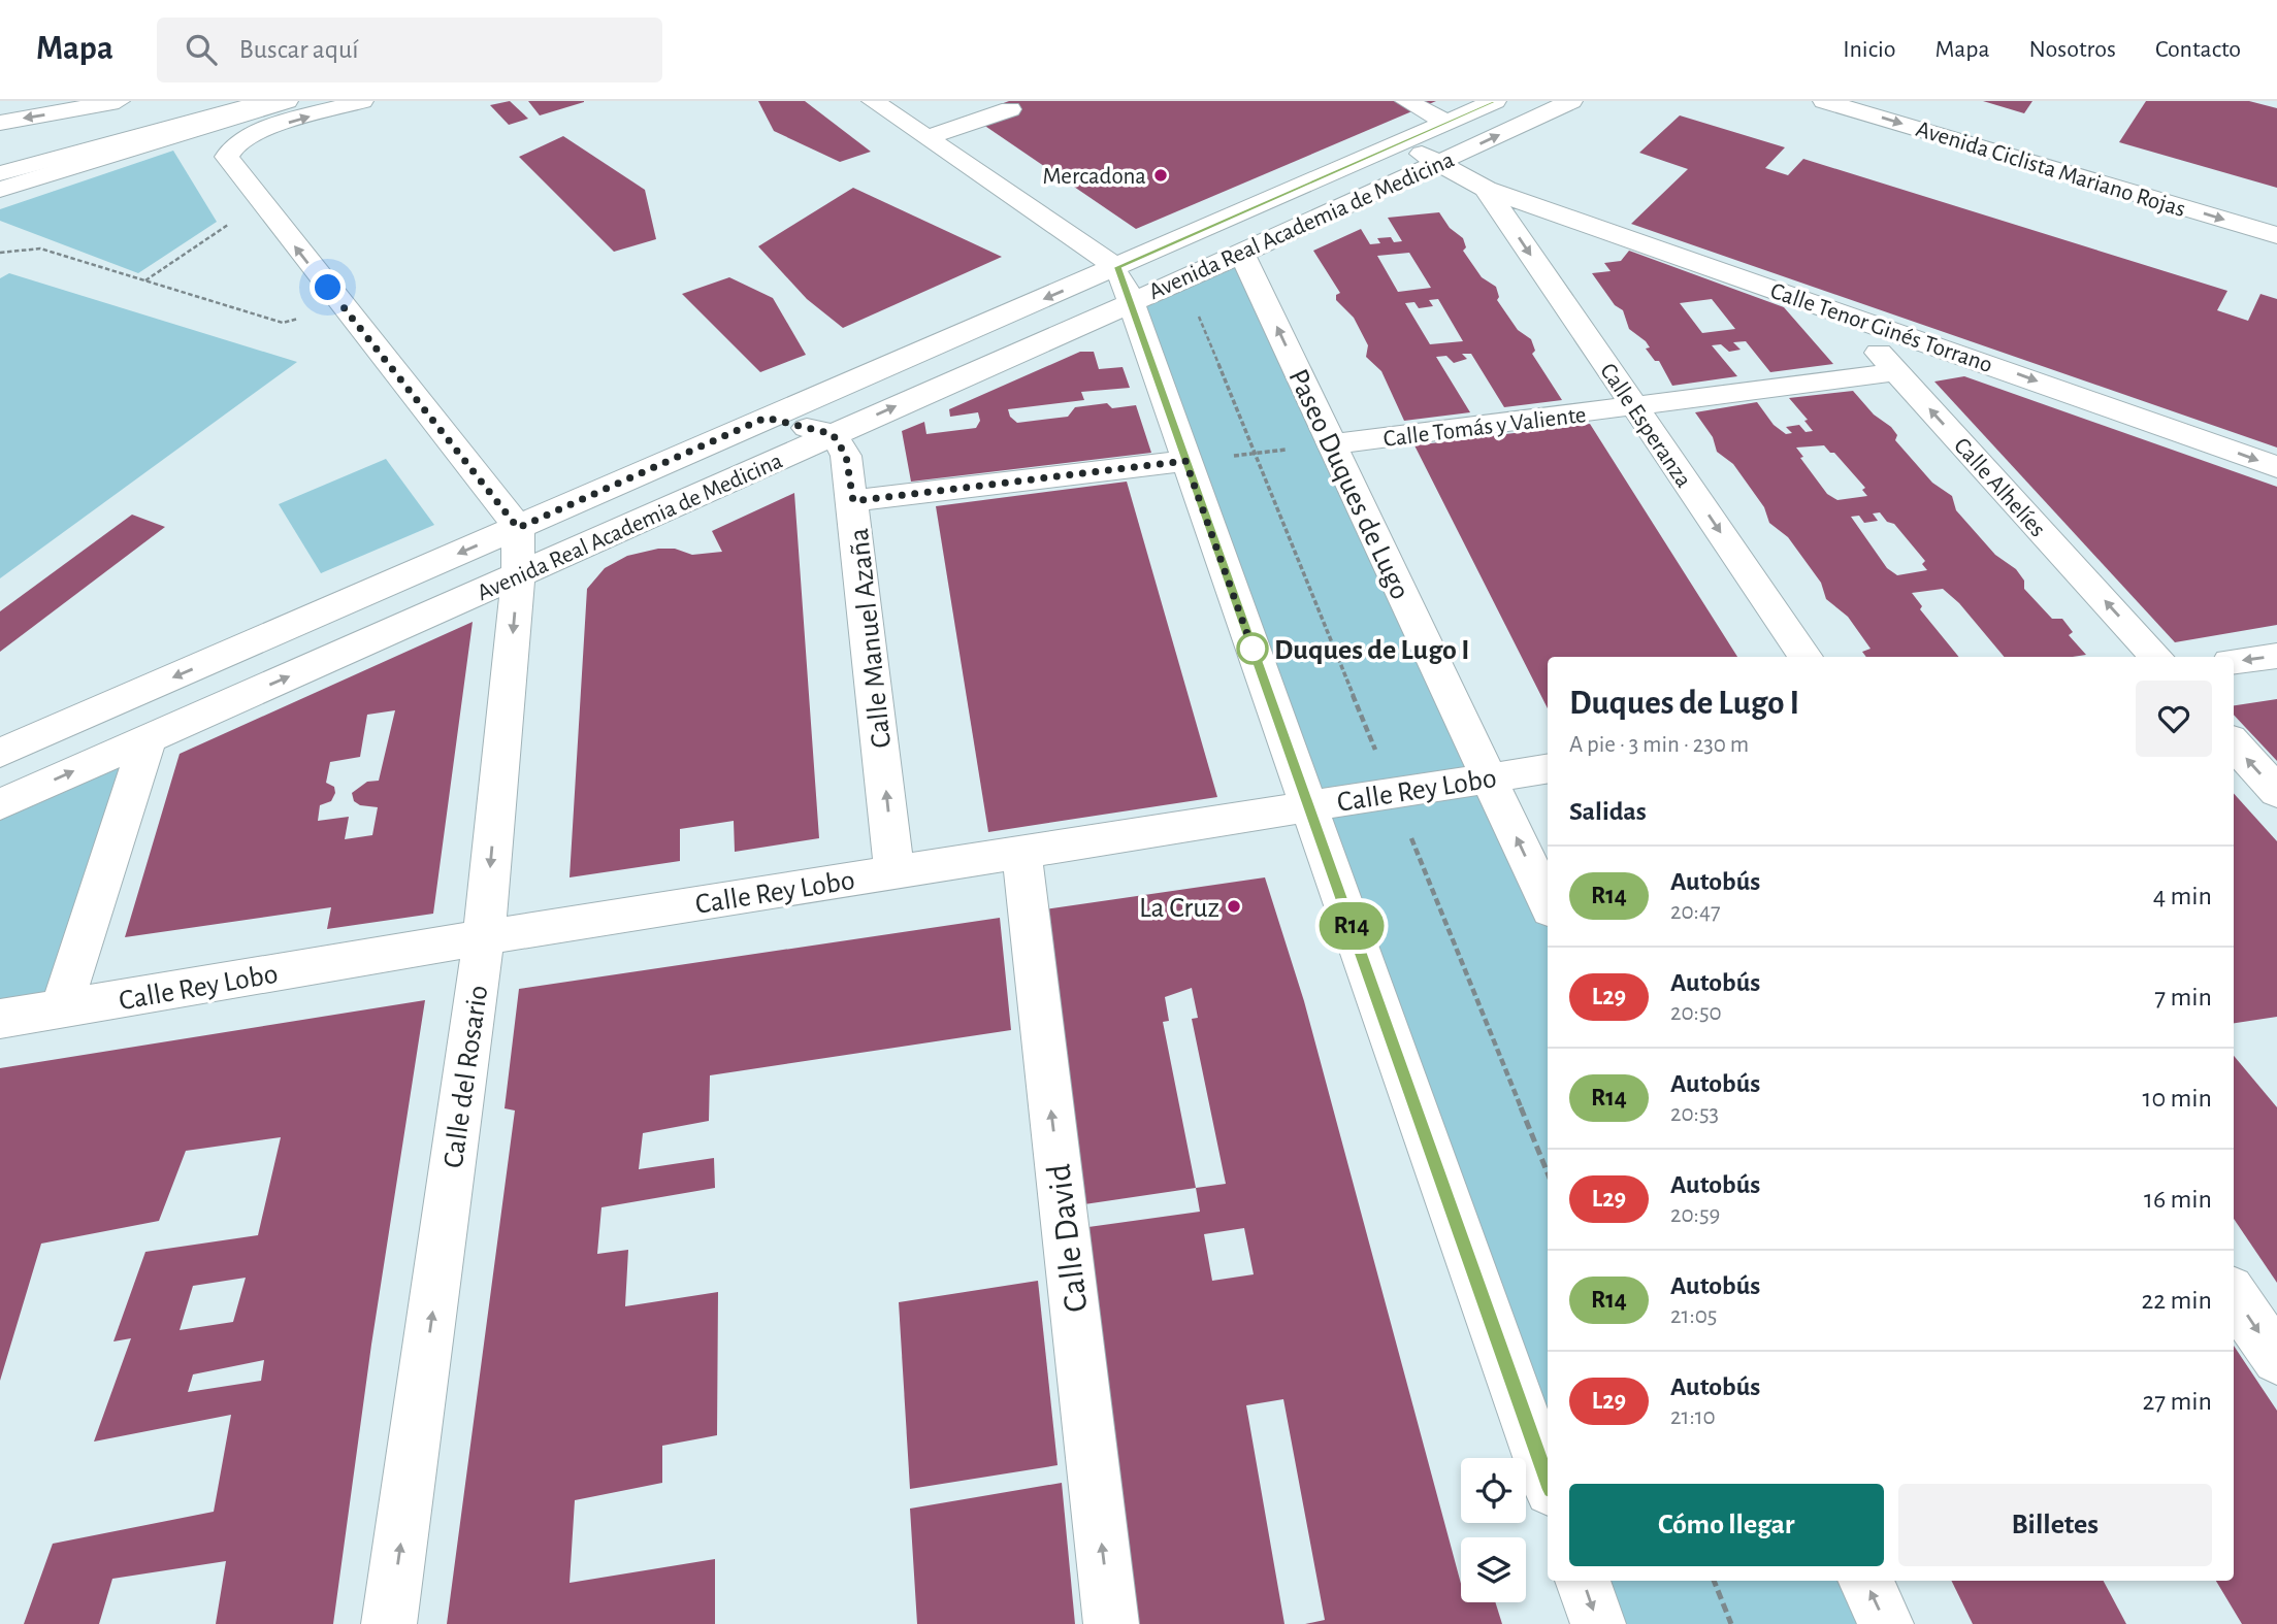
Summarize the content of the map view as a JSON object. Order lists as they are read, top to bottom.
{
  "streets": {
    "main road": [
      "Avenida Ciclista Mariano Rojas",
      "Avenida Real Academia de Medicina",
      "Calle Tenor Ginés Torrano",
      "Calle Esperanza",
      "Calle Tomás y Valiente",
      "Paseo Duques de Lugo",
      "Calle Alhelíes",
      "Calle Manuel Azaña",
      "Calle Rey Lobo",
      "Calle del Rosario",
      "Calle David"
    ]
  },
  "crossings": [
    ["Avenida Real Academia de Medicina", "Calle Tenor Ginés Torrano"],
    ["Avenida Real Academia de Medicina", "Paseo Duques de Lugo"],
    ["Avenida Real Academia de Medicina", "Calle Manuel Azaña"],
    ["Avenida Real Academia de Medicina", "Calle del Rosario"],
    ["Calle Tenor Ginés Torrano", "Calle Esperanza"],
    ["Calle Tenor Ginés Torrano", "Calle Alhelíes"],
    ["Calle Esperanza", "Calle Tomás y Valiente"],
    ["Calle Tomás y Valiente", "Paseo Duques de Lugo"],
    ["Calle Tomás y Valiente", "Calle Alhelíes"],
    ["Paseo Duques de Lugo", "Calle Rey Lobo"],
    ["Calle Manuel Azaña", "Calle Rey Lobo"],
    ["Calle Rey Lobo", "Calle del Rosario"],
    ["Calle Rey Lobo", "Calle David"]
  ],
  "one_way": [
    "Avenida Ciclista Mariano Rojas",
    "Calle Tenor Ginés Torrano",
    "Calle Esperanza",
    "Calle Alhelíes",
    "Calle Manuel Azaña"
  ],
  "places": ["Mercadona", "Duques de Lugo I", "La Cruz"],
  "lines": ["bus line R14"],
  "page": {
    "header": "Mapa",
    "search": "Buscar aquí",
    "nav": [
      "Inicio",
      "Mapa",
      "Nosotros",
      "Contacto"
    ],
    "on_map": "R14",
    "heading": [
      ["Duques de Lugo I", "A pie · 3 min · 230 m"],
      "Salidas"
    ],
    "list": [
      {
        "mark": "R14",
        "name": "Autobús",
        "note": "20:47",
        "value": "4 min"
      },
      {
        "mark": "L29",
        "name": "Autobús",
        "note": "20:50",
        "value": "7 min"
      },
      {
        "mark": "R14",
        "name": "Autobús",
        "note": "20:53",
        "value": "10 min"
      },
      {
        "mark": "L29",
        "name": "Autobús",
        "note": "20:59",
        "value": "16 min"
      },
      {
        "mark": "R14",
        "name": "Autobús",
        "note": "21:05",
        "value": "22 min"
      },
      {
        "mark": "L29",
        "name": "Autobús",
        "note": "21:10",
        "value": "27 min"
      }
    ],
    "buttons": ["Cómo llegar", "Billetes"]
  }
}
